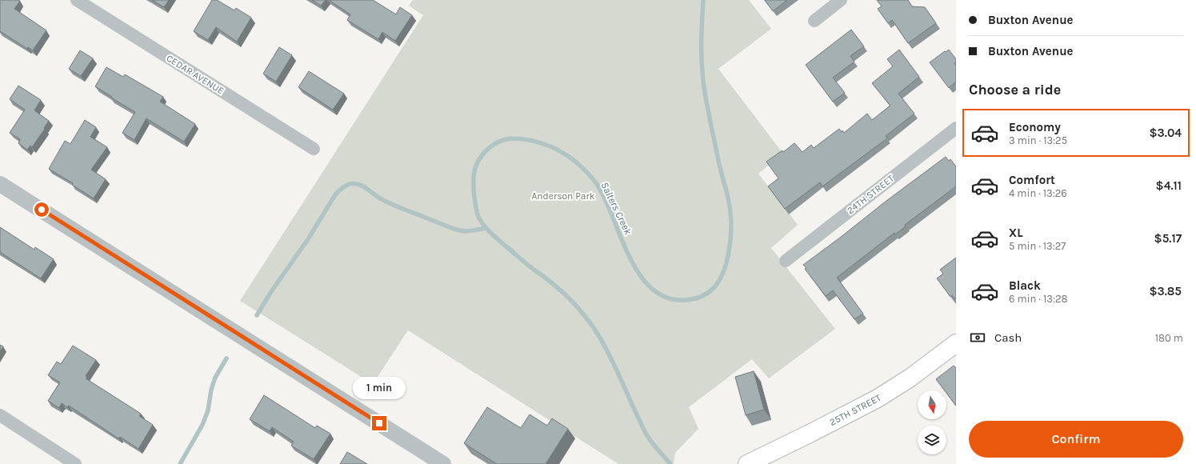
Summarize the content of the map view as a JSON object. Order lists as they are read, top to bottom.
{
  "streets": {
    "main road": ["25TH STREET"],
    "street": ["CEDAR AVENUE", "24TH STREET"]
  },
  "water": ["Salters Creek"],
  "parks": ["Anderson Park"],
  "north": "bottom",
  "page": {
    "banner": ["Buxton Avenue", "Buxton Avenue"],
    "heading": "Choose a ride",
    "list": [
      {
        "name": "Economy",
        "note": "3 min · 13:25",
        "value": "$3.04"
      },
      {
        "name": "Comfort",
        "note": "4 min · 13:26",
        "value": "$4.11"
      },
      {
        "name": "XL",
        "note": "5 min · 13:27",
        "value": "$5.17"
      },
      {
        "name": "Black",
        "note": "6 min · 13:28",
        "value": "$3.85"
      }
    ],
    "pay": ["Cash", "180 m"],
    "bubble": "1 min",
    "buttons": "Confirm"
  }
}
